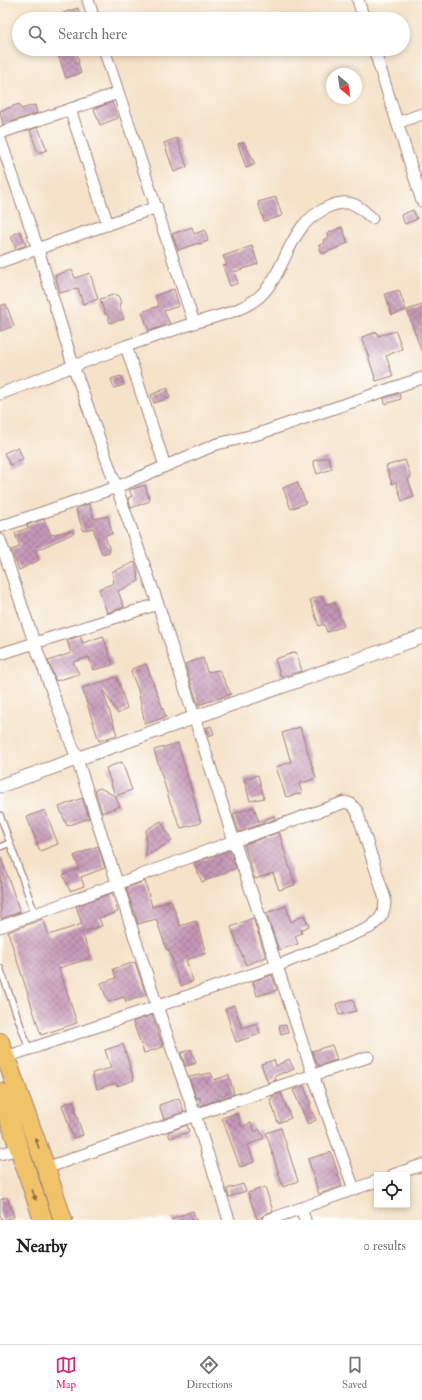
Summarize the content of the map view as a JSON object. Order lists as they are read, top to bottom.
{
  "north": "bottom right",
  "page": {
    "search": "Search here",
    "heading": ["Nearby", "0 results"],
    "nav": ["Map", "Directions", "Saved"]
  }
}
